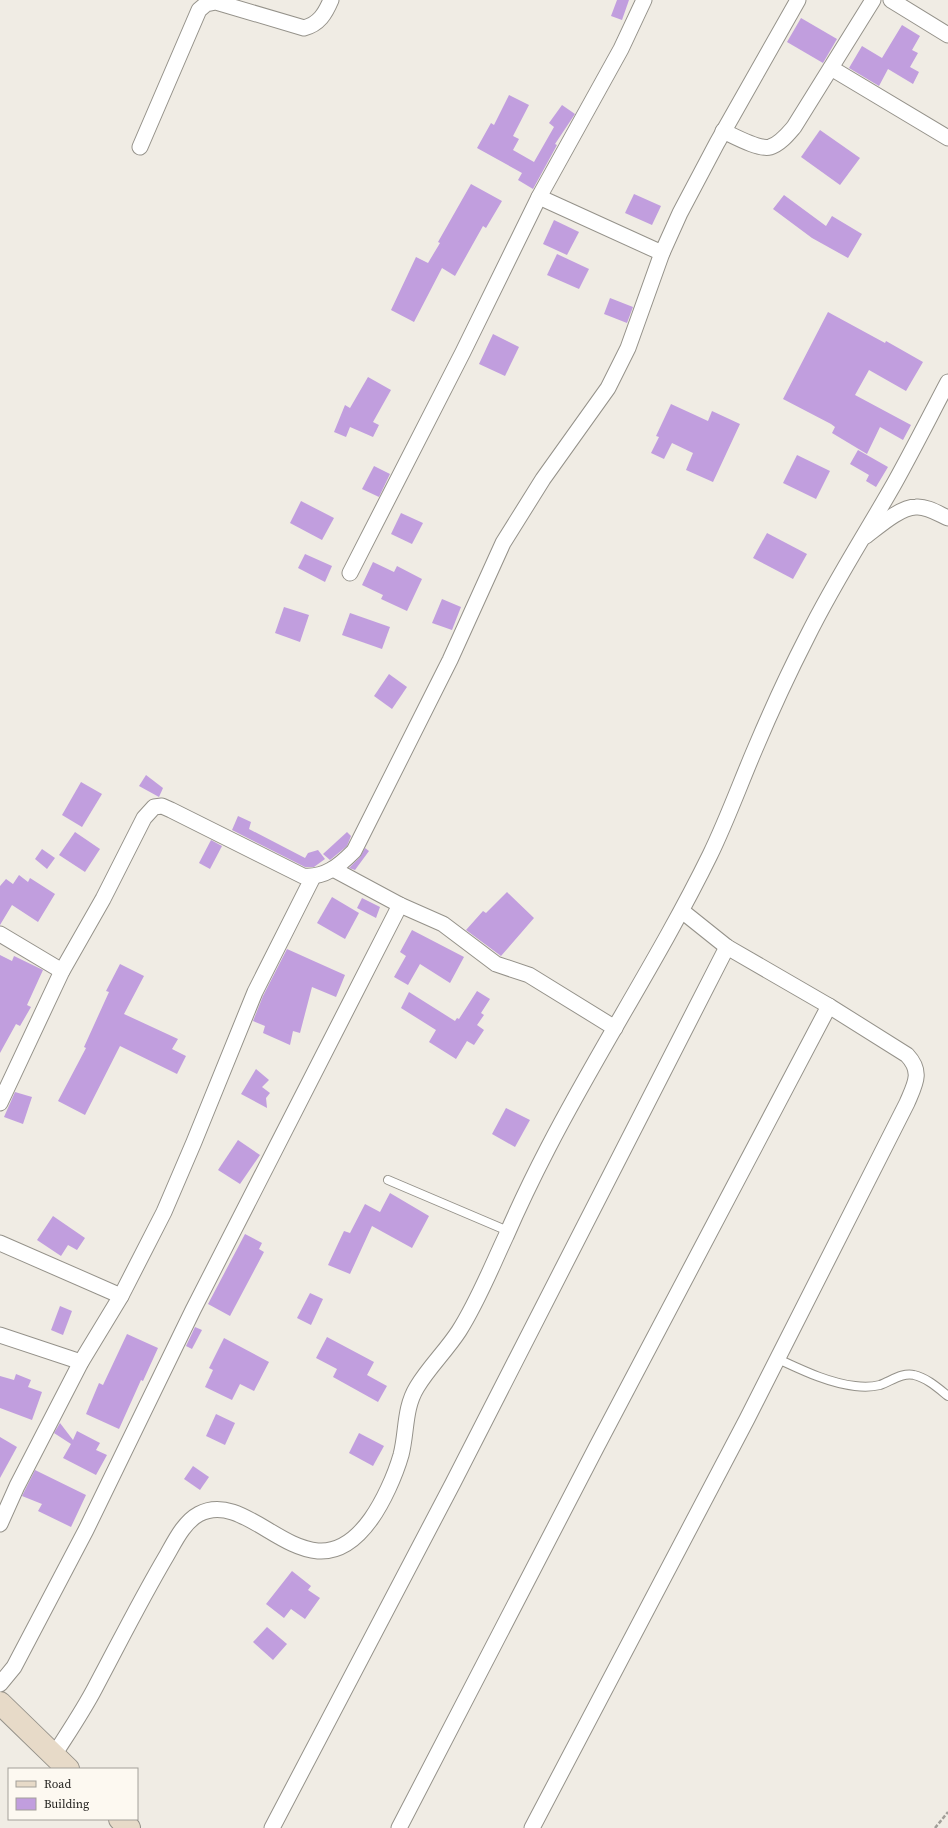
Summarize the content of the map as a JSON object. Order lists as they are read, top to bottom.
{
  "legend": ["Road", "Building"]
}
